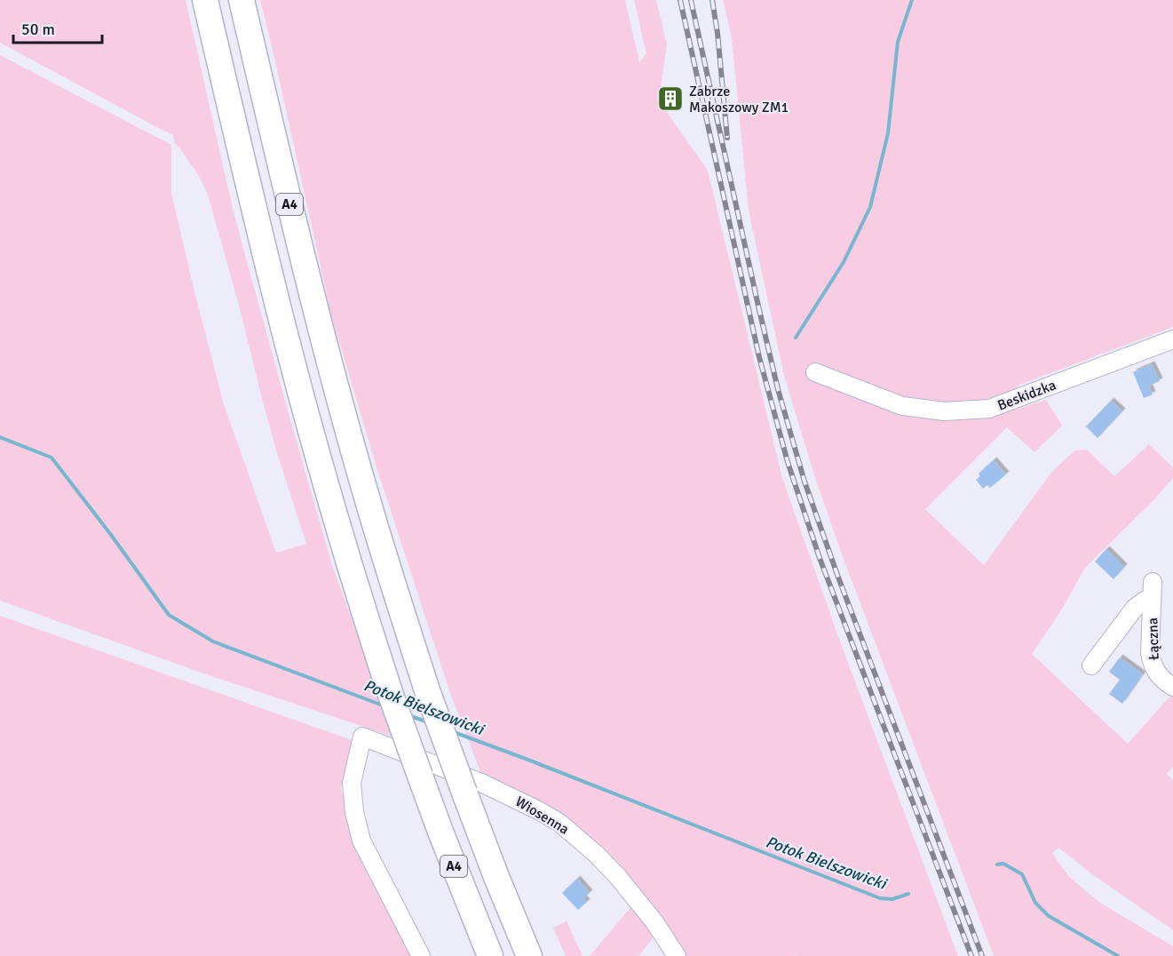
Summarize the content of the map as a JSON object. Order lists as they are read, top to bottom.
{
  "streets": {
    "highway": ["A4"],
    "street": ["Beskidzka", "Łączna", "Wiosenna"]
  },
  "water": ["Potok Bielszowicki"],
  "places": {
    "building": ["Zabrze Makoszowy ZM1"]
  },
  "scale_bar": "50 m"
}
